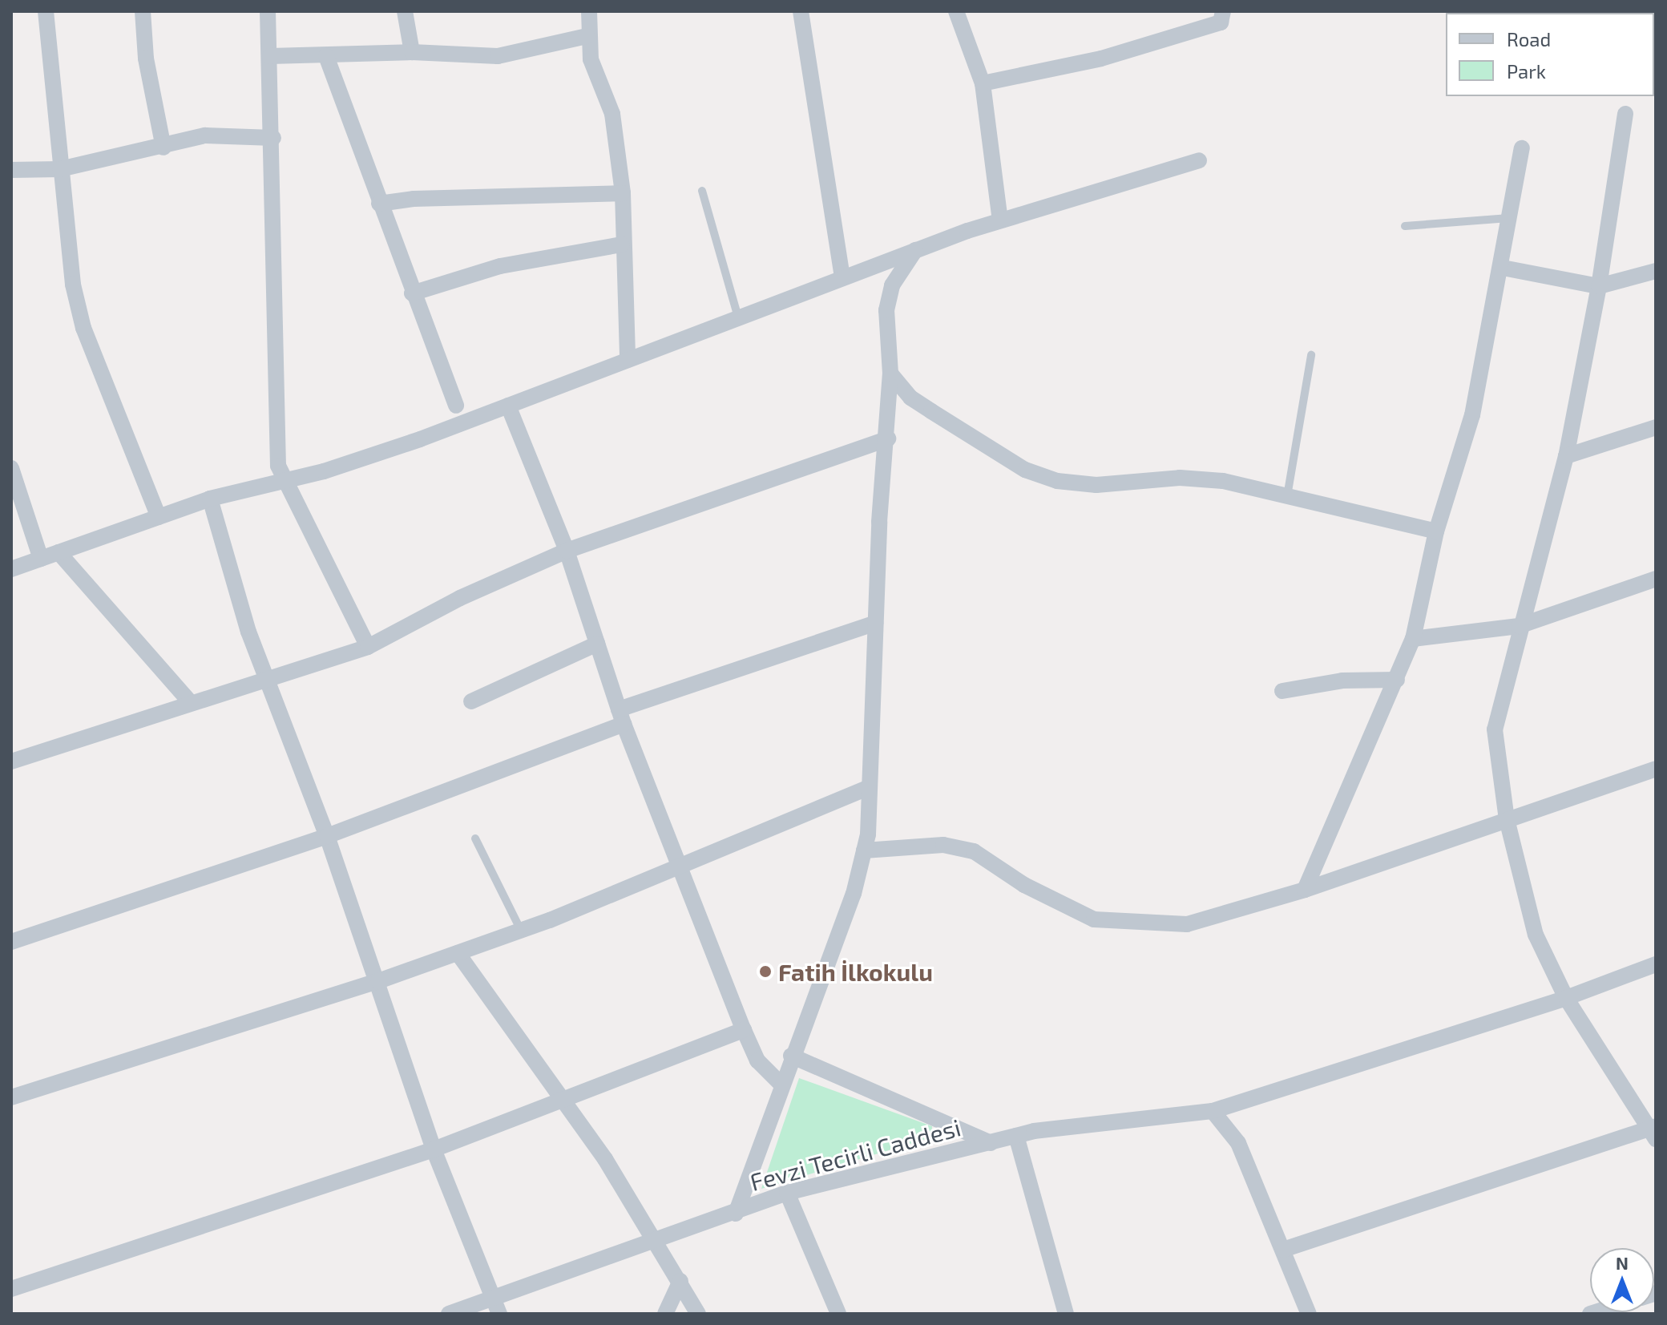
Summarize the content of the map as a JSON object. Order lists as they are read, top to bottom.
{
  "streets": {
    "street": ["Fevzi Tecirli Caddesi"]
  },
  "places": ["Fatih İlkokulu"],
  "legend": ["Road", "Park"],
  "north": "top"
}
